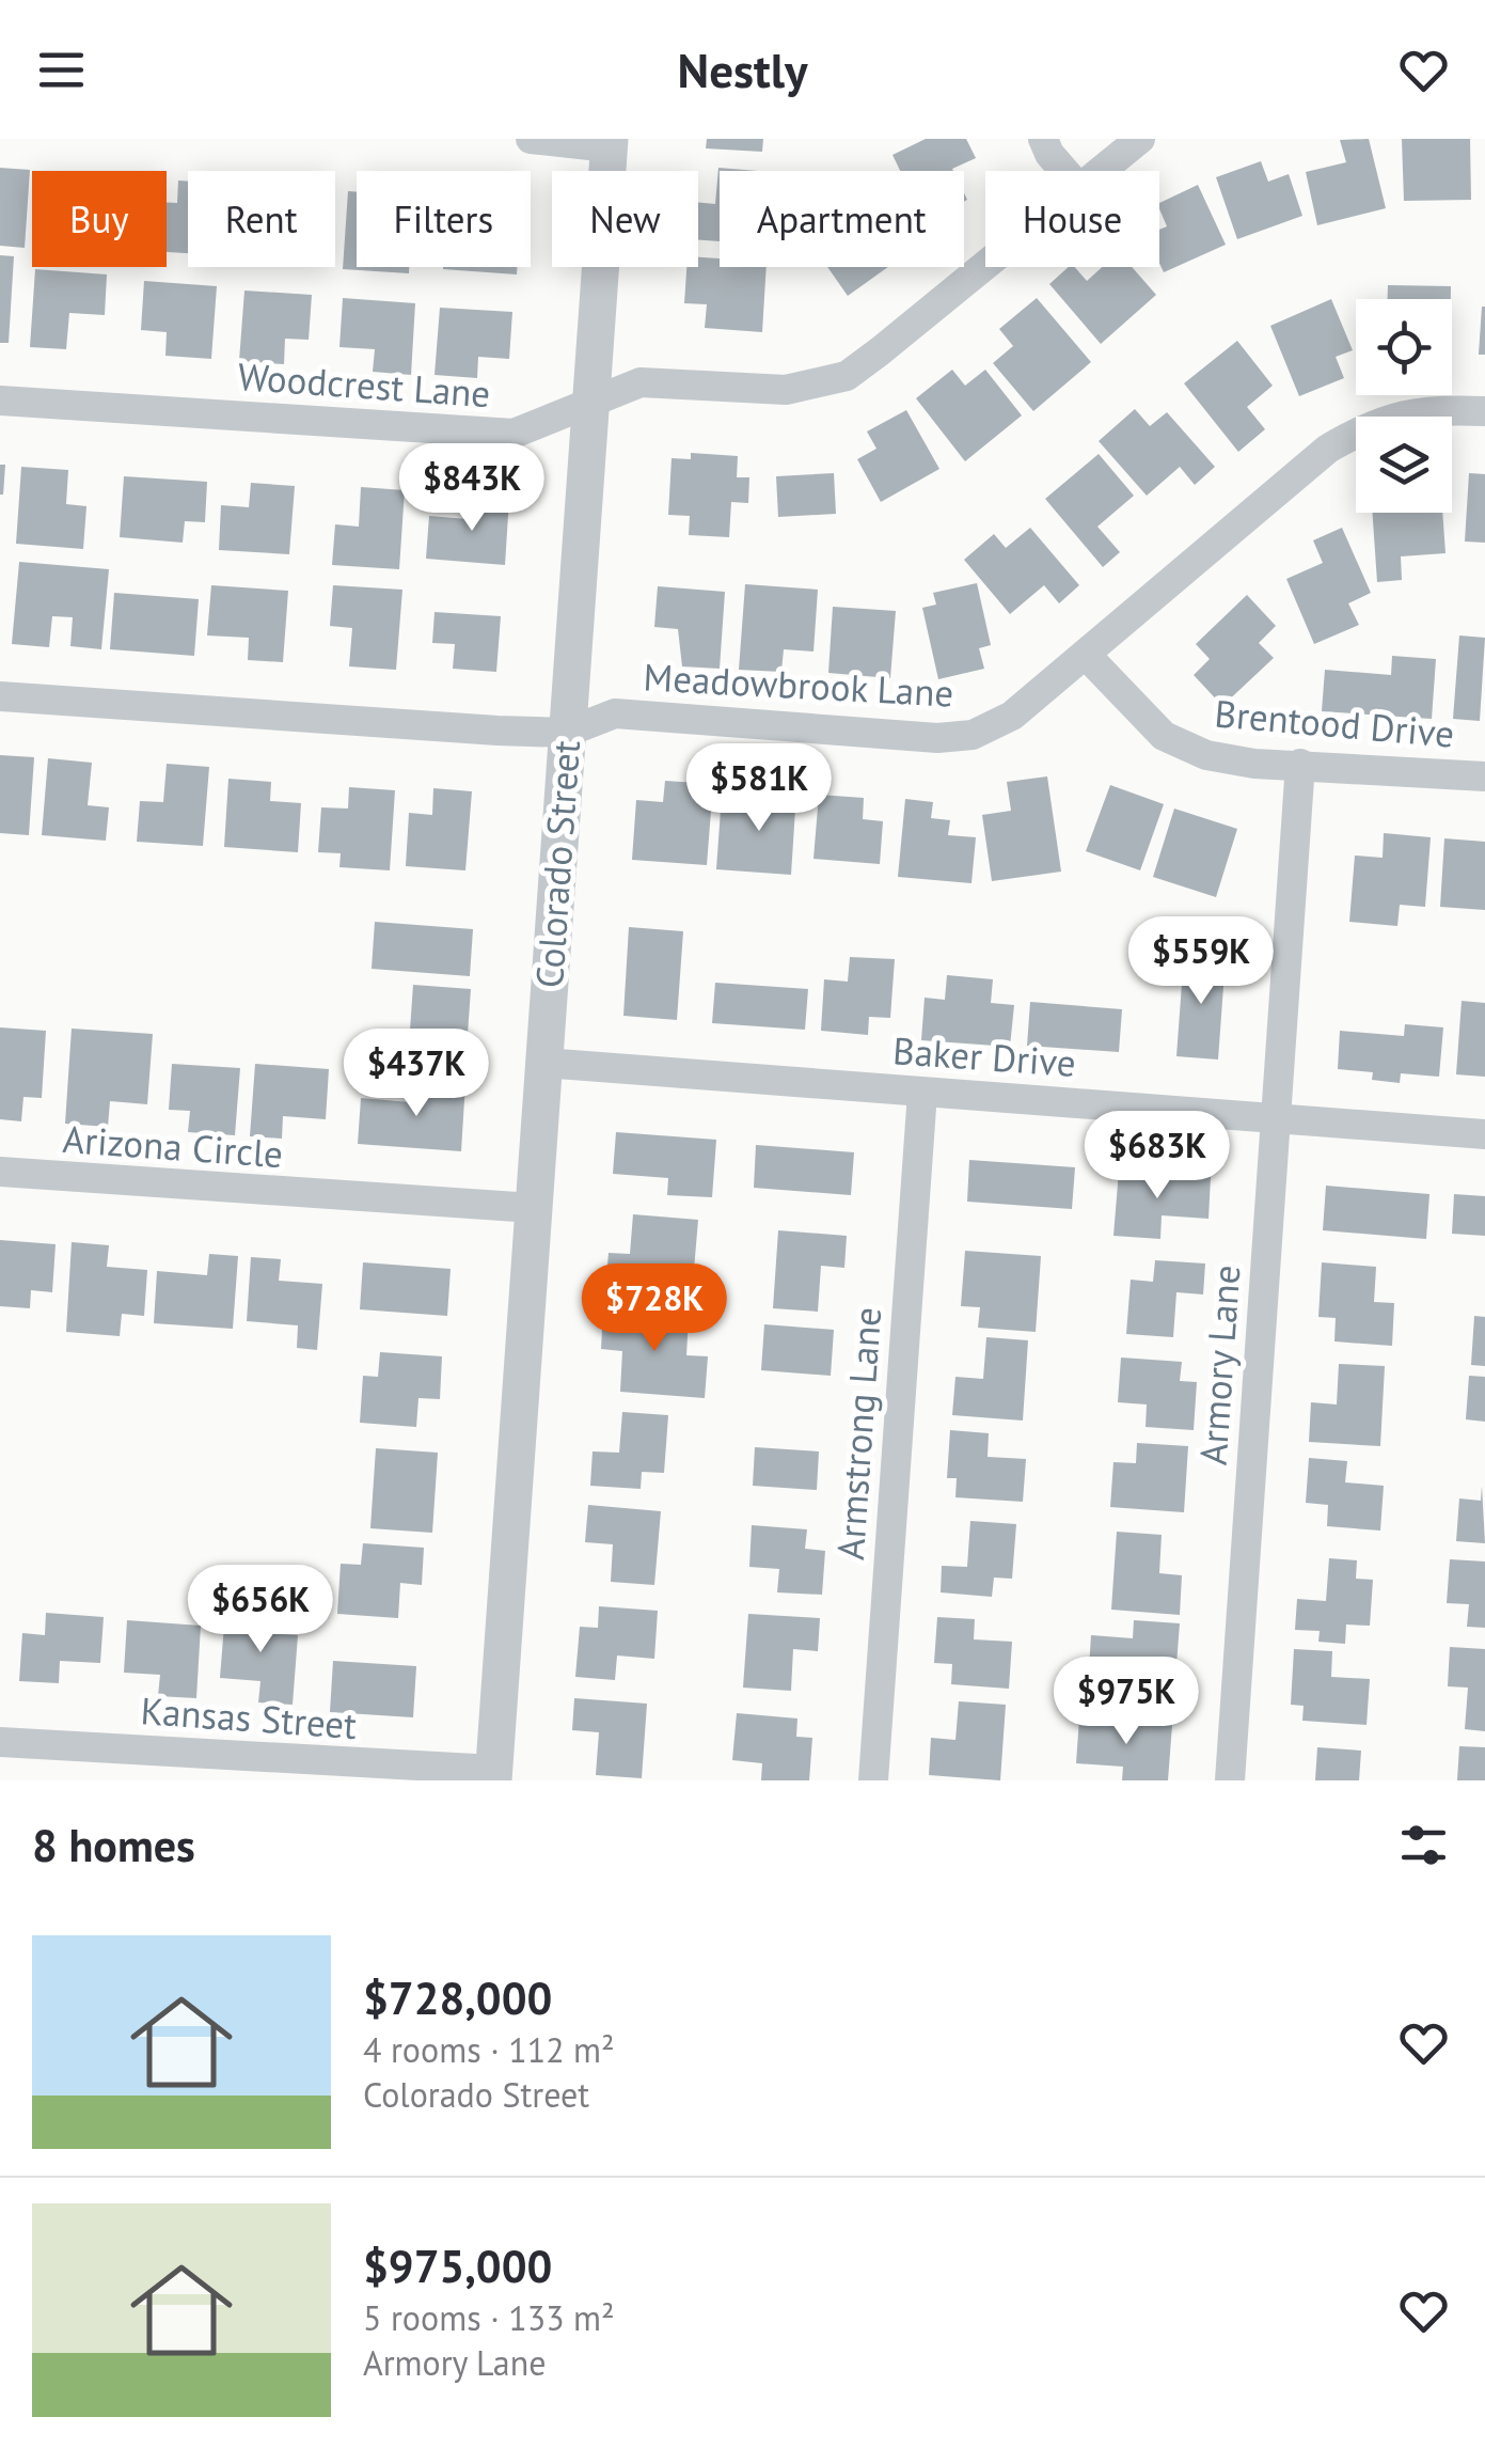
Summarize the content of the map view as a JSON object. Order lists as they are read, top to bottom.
{
  "streets": {
    "street": [
      "Woodcrest Lane",
      "Meadowbrook Lane",
      "Brentood Drive",
      "Colorado Street",
      "Baker Drive",
      "Arizona Circle",
      "Armory Lane",
      "Armstrong Lane",
      "Kansas Street"
    ]
  },
  "crossings": [
    ["Woodcrest Lane", "Colorado Street"],
    ["Meadowbrook Lane", "Brentood Drive"],
    ["Meadowbrook Lane", "Colorado Street"],
    ["Brentood Drive", "Armory Lane"],
    ["Colorado Street", "Baker Drive"],
    ["Colorado Street", "Arizona Circle"],
    ["Colorado Street", "Kansas Street"],
    ["Baker Drive", "Armory Lane"],
    ["Baker Drive", "Armstrong Lane"]
  ],
  "page": {
    "header": "Nestly",
    "chip": [
      "Buy",
      "Rent",
      "Filters",
      "New",
      "Apartment",
      "House"
    ],
    "price": [
      "$843K",
      "$581K",
      "$559K",
      "$437K",
      "$683K",
      "$728K",
      "$656K",
      "$975K"
    ],
    "heading": "8 homes",
    "list": [
      {
        "name": "$728,000",
        "note": "4 rooms · 112 m² · Colorado Street"
      },
      {
        "name": "$975,000",
        "note": "5 rooms · 133 m² · Armory Lane"
      }
    ]
  }
}
